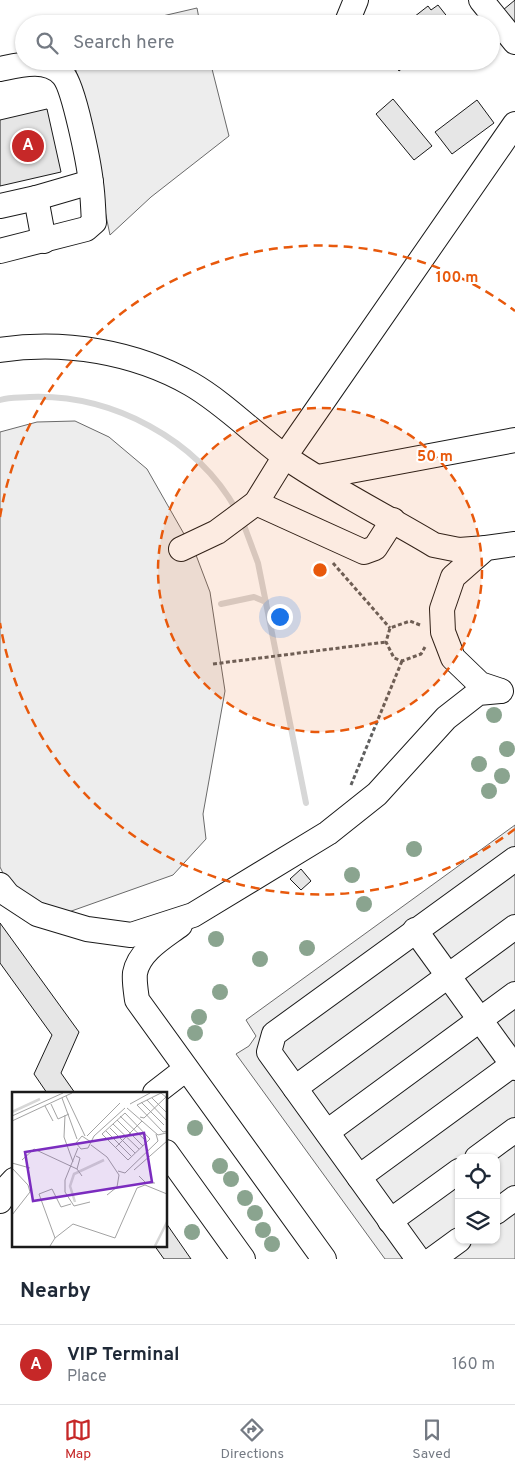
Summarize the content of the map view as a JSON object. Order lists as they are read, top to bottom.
{
  "page": {
    "search": "Search here",
    "pins": "A",
    "heading": "Nearby",
    "list": [
      {
        "mark": "A",
        "name": "VIP Terminal",
        "note": "Place",
        "value": "160 m"
      }
    ],
    "nav": ["Map", "Directions", "Saved"]
  },
  "rings": ["100 m", "50 m"]
}
